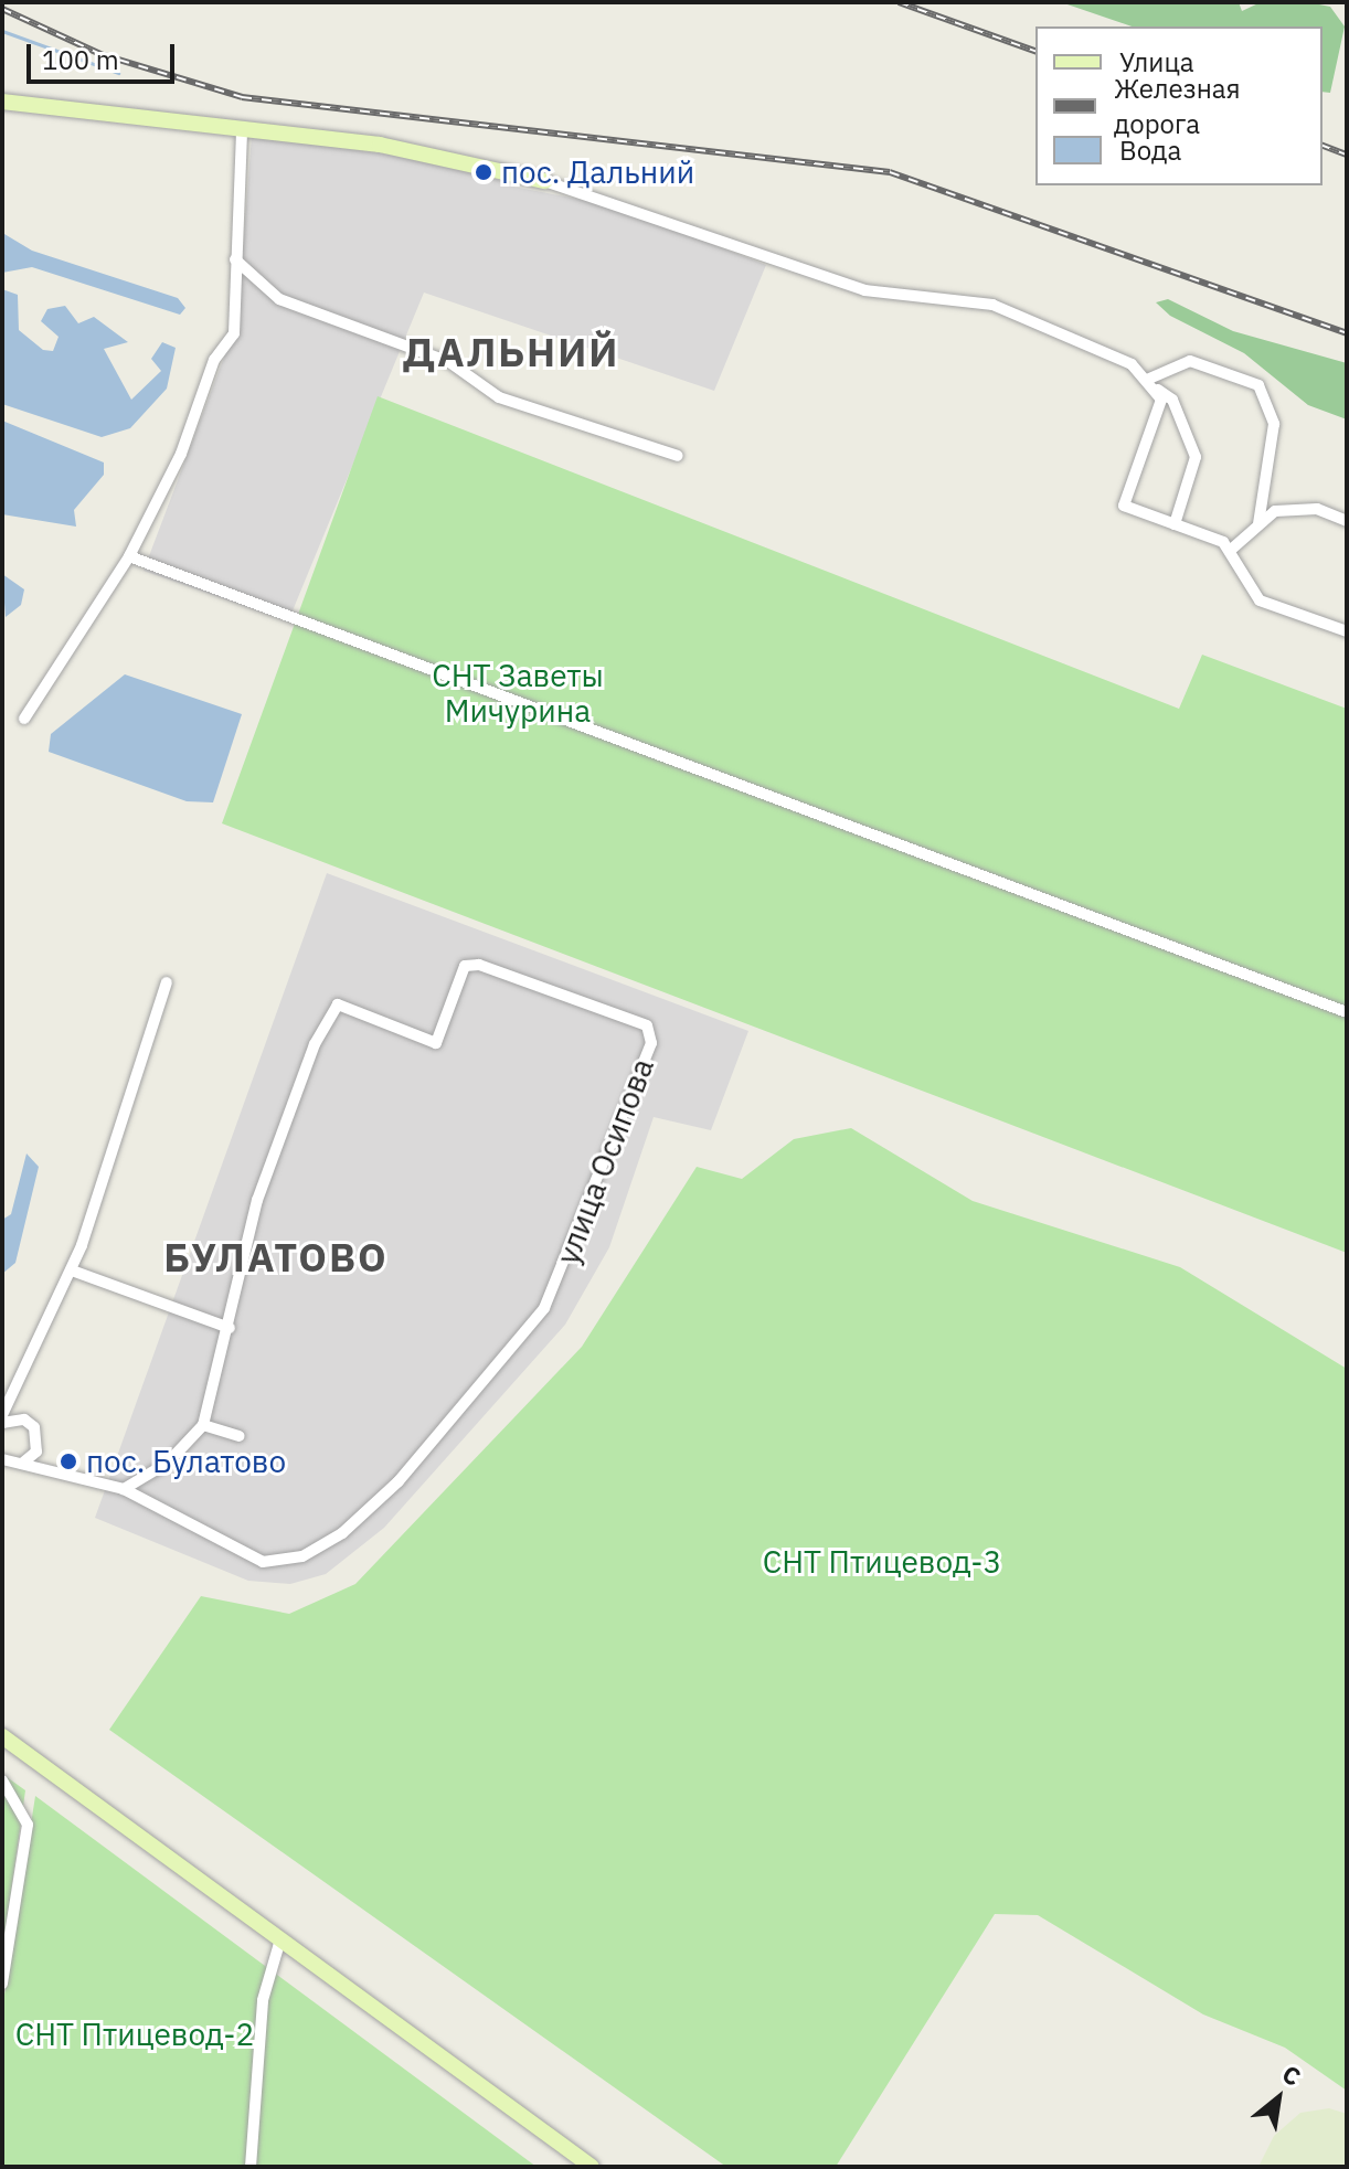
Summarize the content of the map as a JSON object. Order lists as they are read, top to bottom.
{
  "streets": {
    "street": ["улица Осипова"]
  },
  "districts": ["ДАЛЬНИЙ", "БУЛАТОВО"],
  "parks": ["СНТ Заветы Мичурина", "СНТ Птицевод-3", "СНТ Птицевод-2"],
  "places": ["пос. Дальний", "пос. Булатово"],
  "legend": ["Улица", "Железная дорога", "Вода"],
  "scale_bar": "100 m",
  "north": "top right"
}
